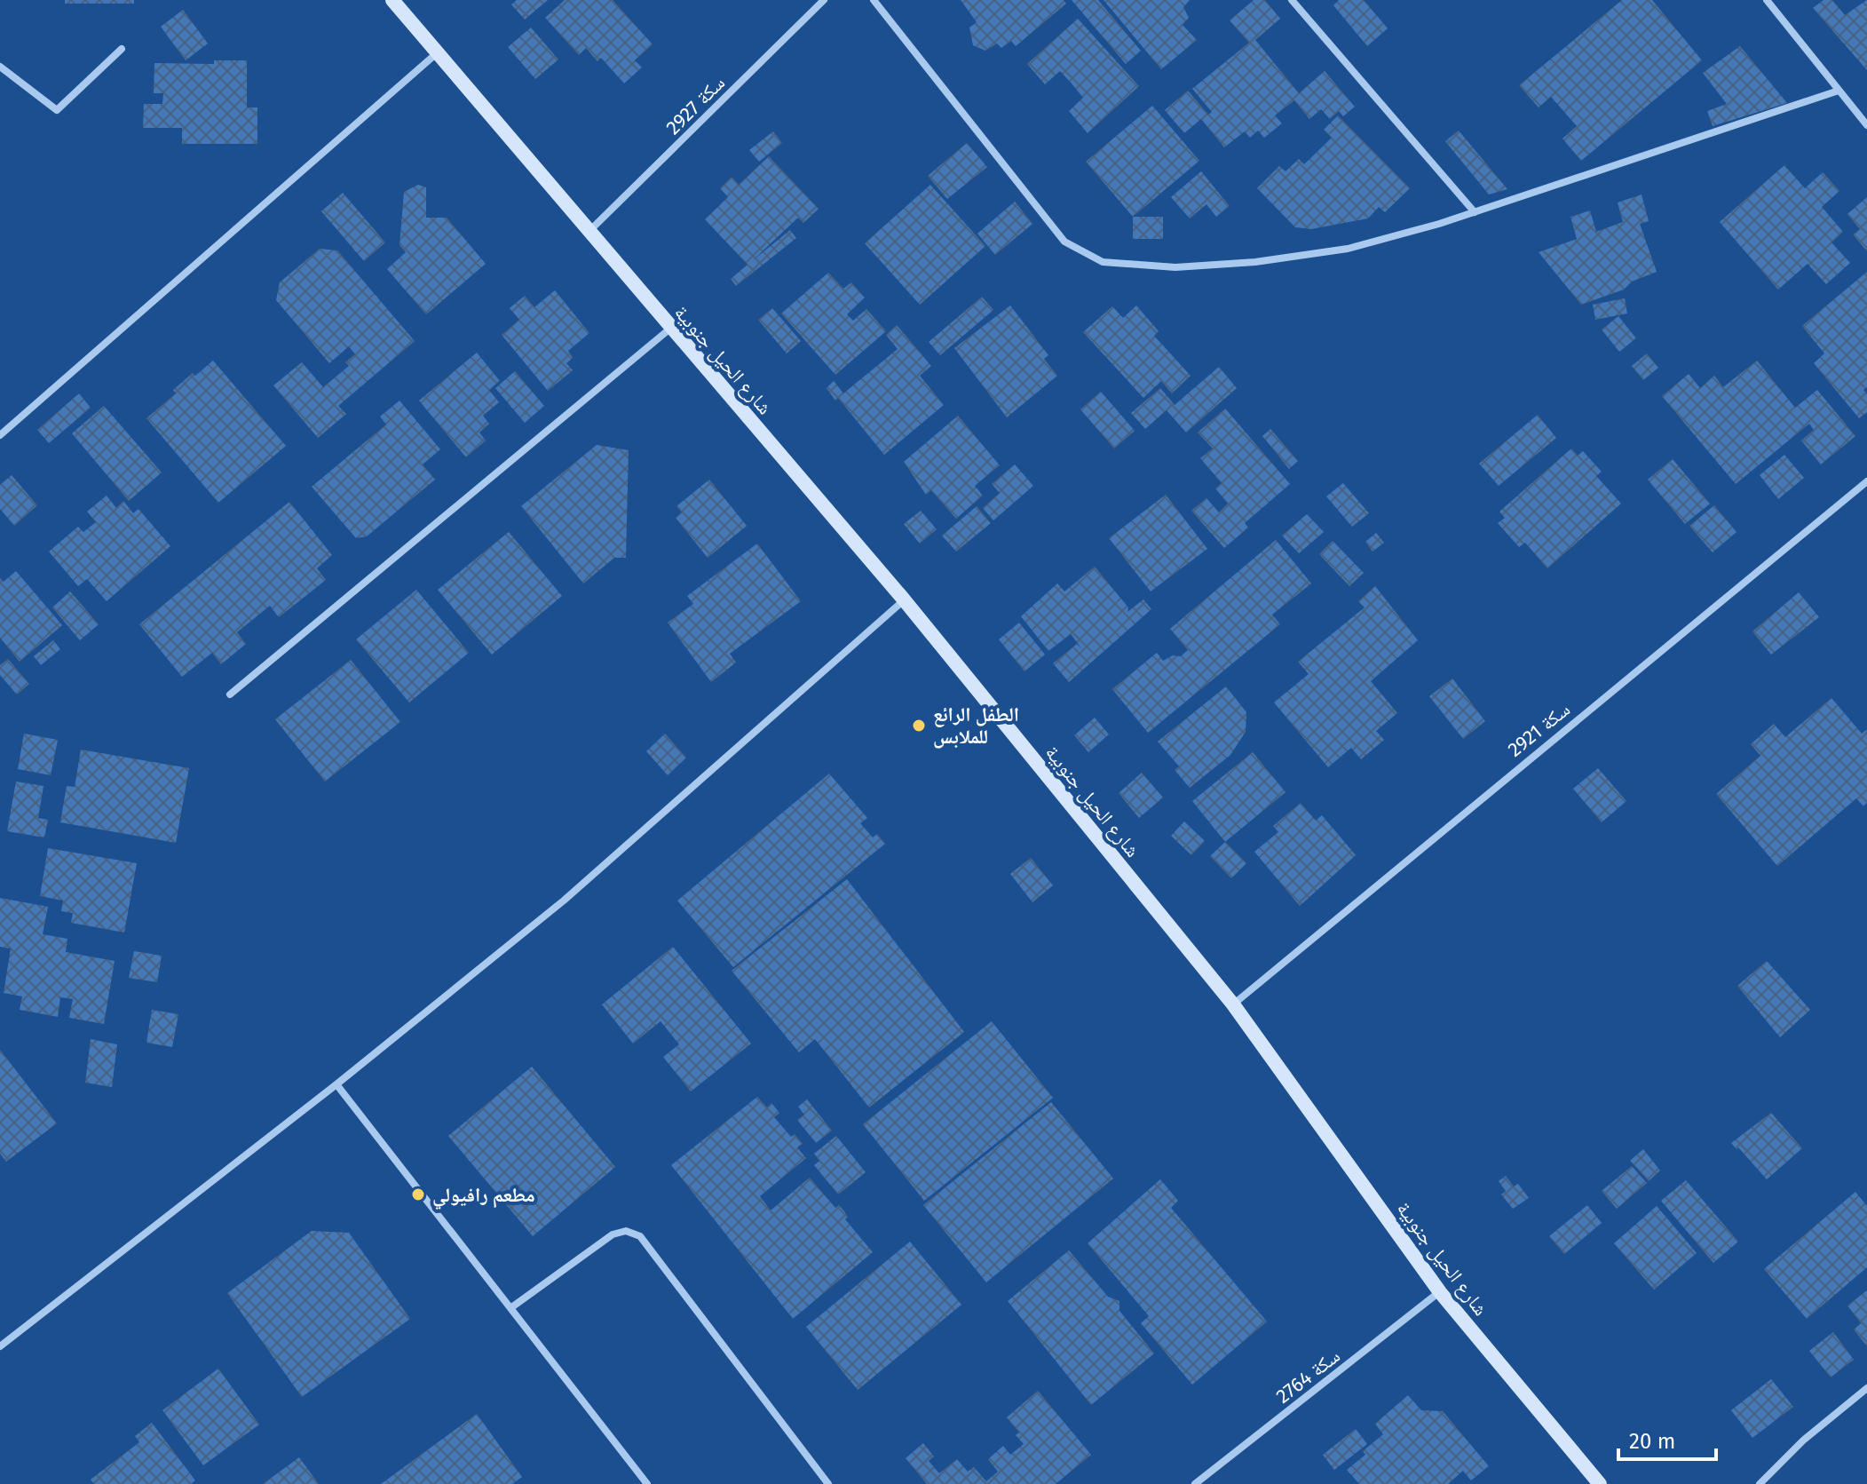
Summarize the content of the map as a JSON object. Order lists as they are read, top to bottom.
{
  "streets": {
    "street": [
      "سكة 2927",
      "شارع الحيل جنوبية",
      "سكة 2921",
      "سكة 2764"
    ]
  },
  "crossings": [
    ["سكة 2927", "شارع الحيل جنوبية"],
    ["شارع الحيل جنوبية", "سكة 2921"],
    ["شارع الحيل جنوبية", "سكة 2764"]
  ],
  "places": ["الطفل الرائع للملابس", "مطعم رافيولي"],
  "scale_bar": "20 m"
}
